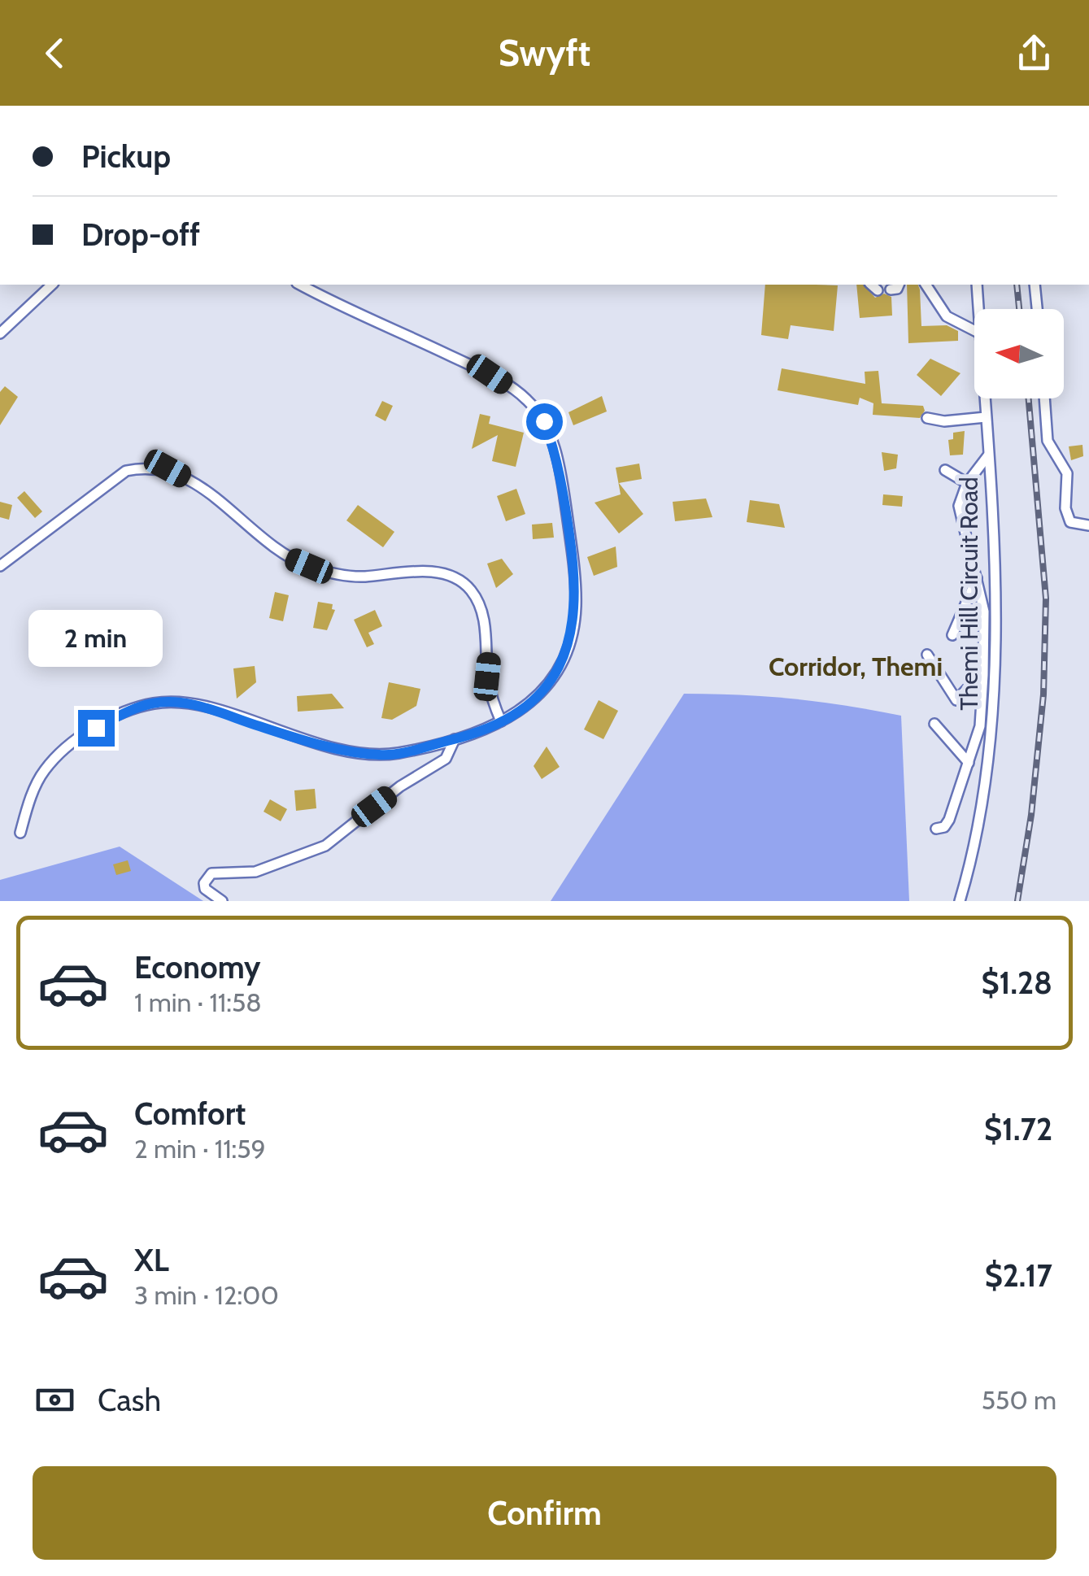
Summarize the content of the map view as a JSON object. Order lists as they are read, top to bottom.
{
  "streets": {
    "street": ["Themi Hill Circuit Road"]
  },
  "districts": ["Corridor, Themi"],
  "north": "left",
  "page": {
    "header": "Swyft",
    "banner": ["Pickup", "Drop-off"],
    "bubble": "2 min",
    "list": [
      {
        "name": "Economy",
        "note": "1 min · 11:58",
        "value": "$1.28"
      },
      {
        "name": "Comfort",
        "note": "2 min · 11:59",
        "value": "$1.72"
      },
      {
        "name": "XL",
        "note": "3 min · 12:00",
        "value": "$2.17"
      }
    ],
    "pay": ["Cash", "550 m"],
    "buttons": "Confirm"
  }
}
